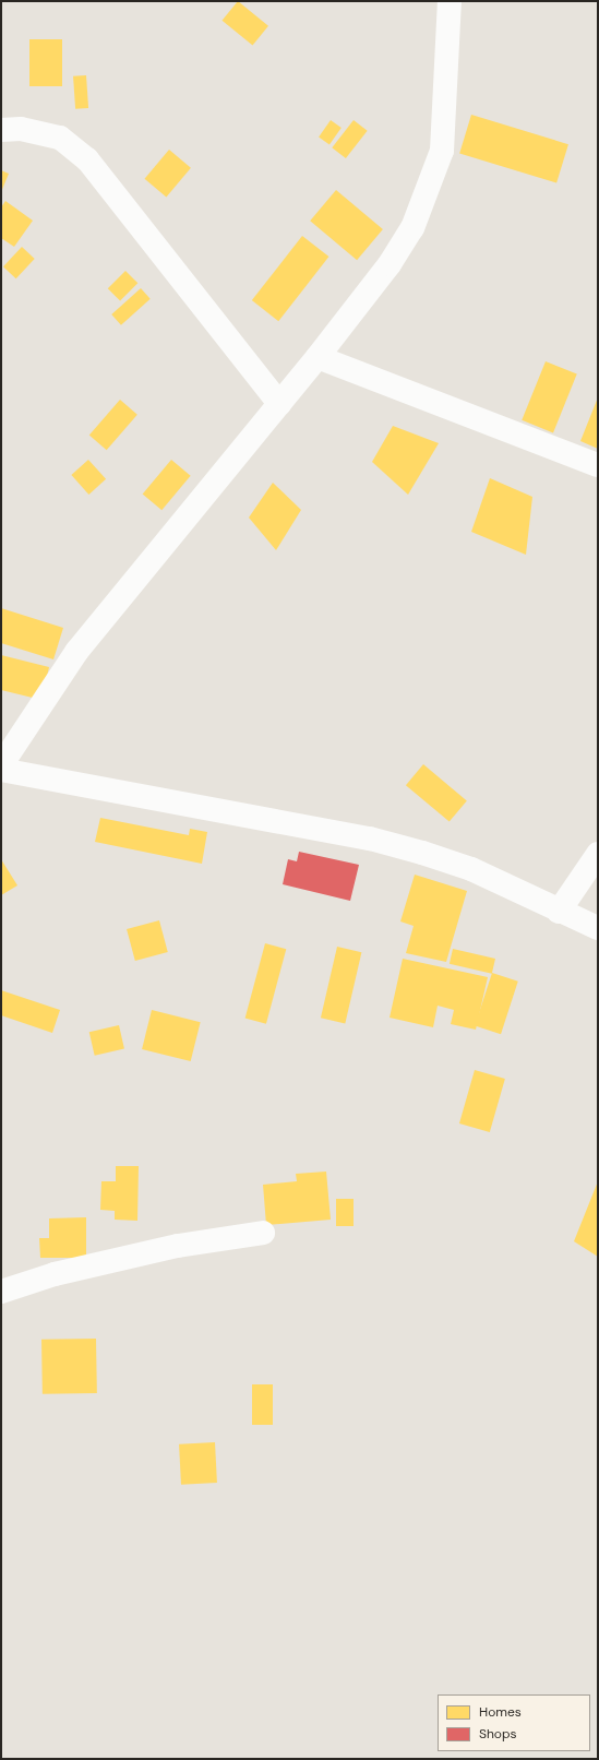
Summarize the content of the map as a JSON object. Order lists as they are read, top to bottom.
{
  "legend": ["Homes", "Shops"]
}
